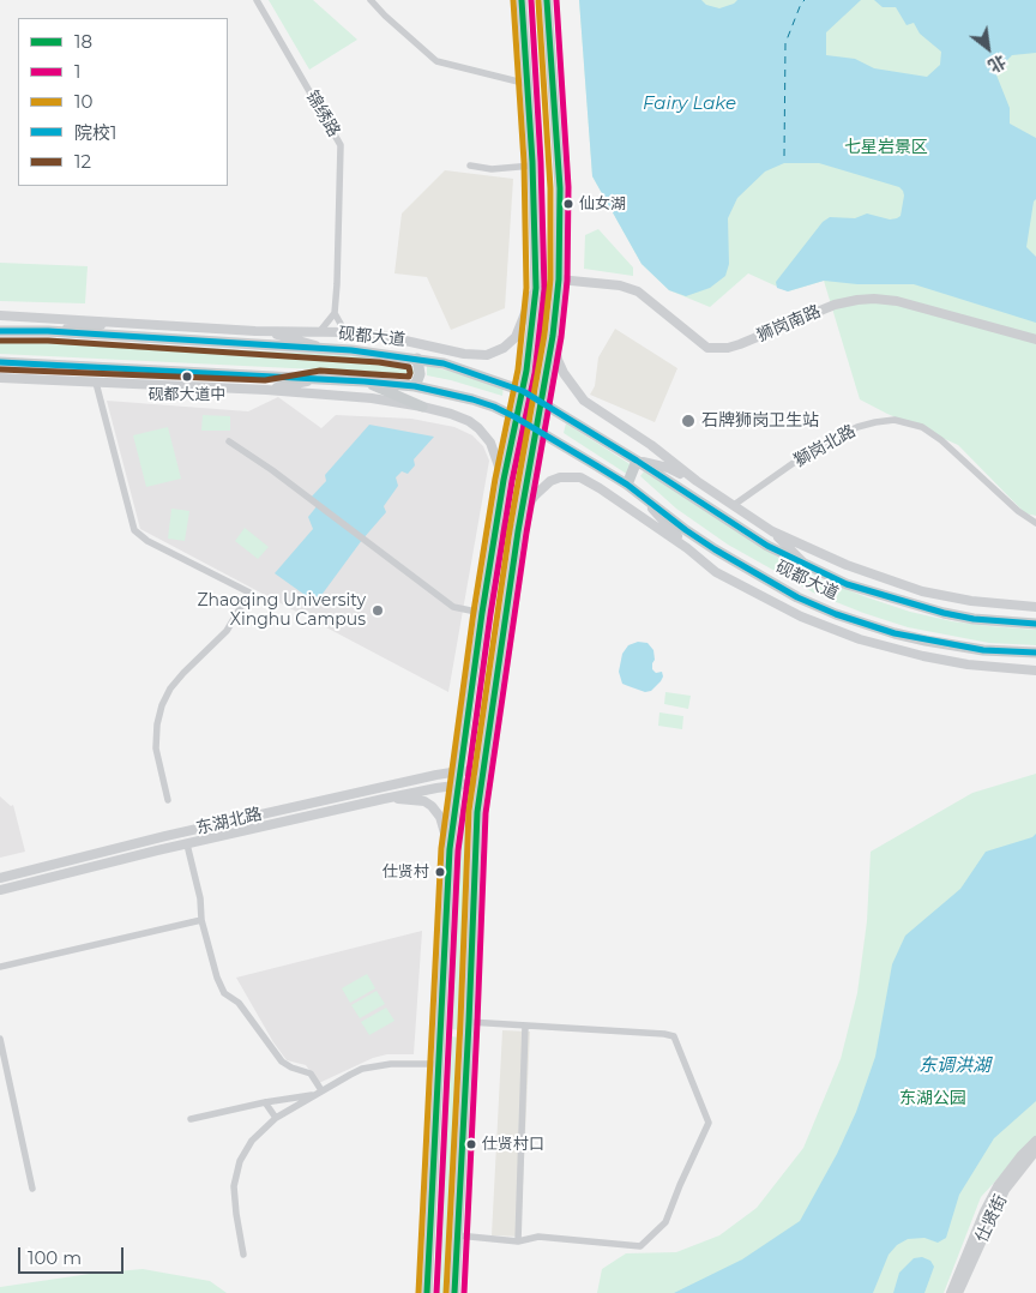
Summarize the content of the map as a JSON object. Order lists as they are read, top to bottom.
{
  "streets": {
    "main road": ["砚都大道"],
    "street": [
      "锦绣路",
      "狮岗南路",
      "獅岗北路",
      "东湖北路",
      "仕贤街"
    ]
  },
  "water": ["Fairy Lake", "东调洪湖"],
  "parks": ["七星岩景区", "东湖公园"],
  "places": [
    "仙女湖",
    "砚都大道中",
    "石牌狮岗卫生站",
    "Zhaoqing University Xinghu Campus",
    "仕贤村",
    "仕贤村口"
  ],
  "lines": [
    "transit line 18",
    "transit line 1",
    "transit line 10",
    "transit line 院校1",
    "transit line 12"
  ],
  "legend": [
    "18",
    "1",
    "10",
    "院校1",
    "12"
  ],
  "scale_bar": "100 m",
  "north": "bottom right"
}
